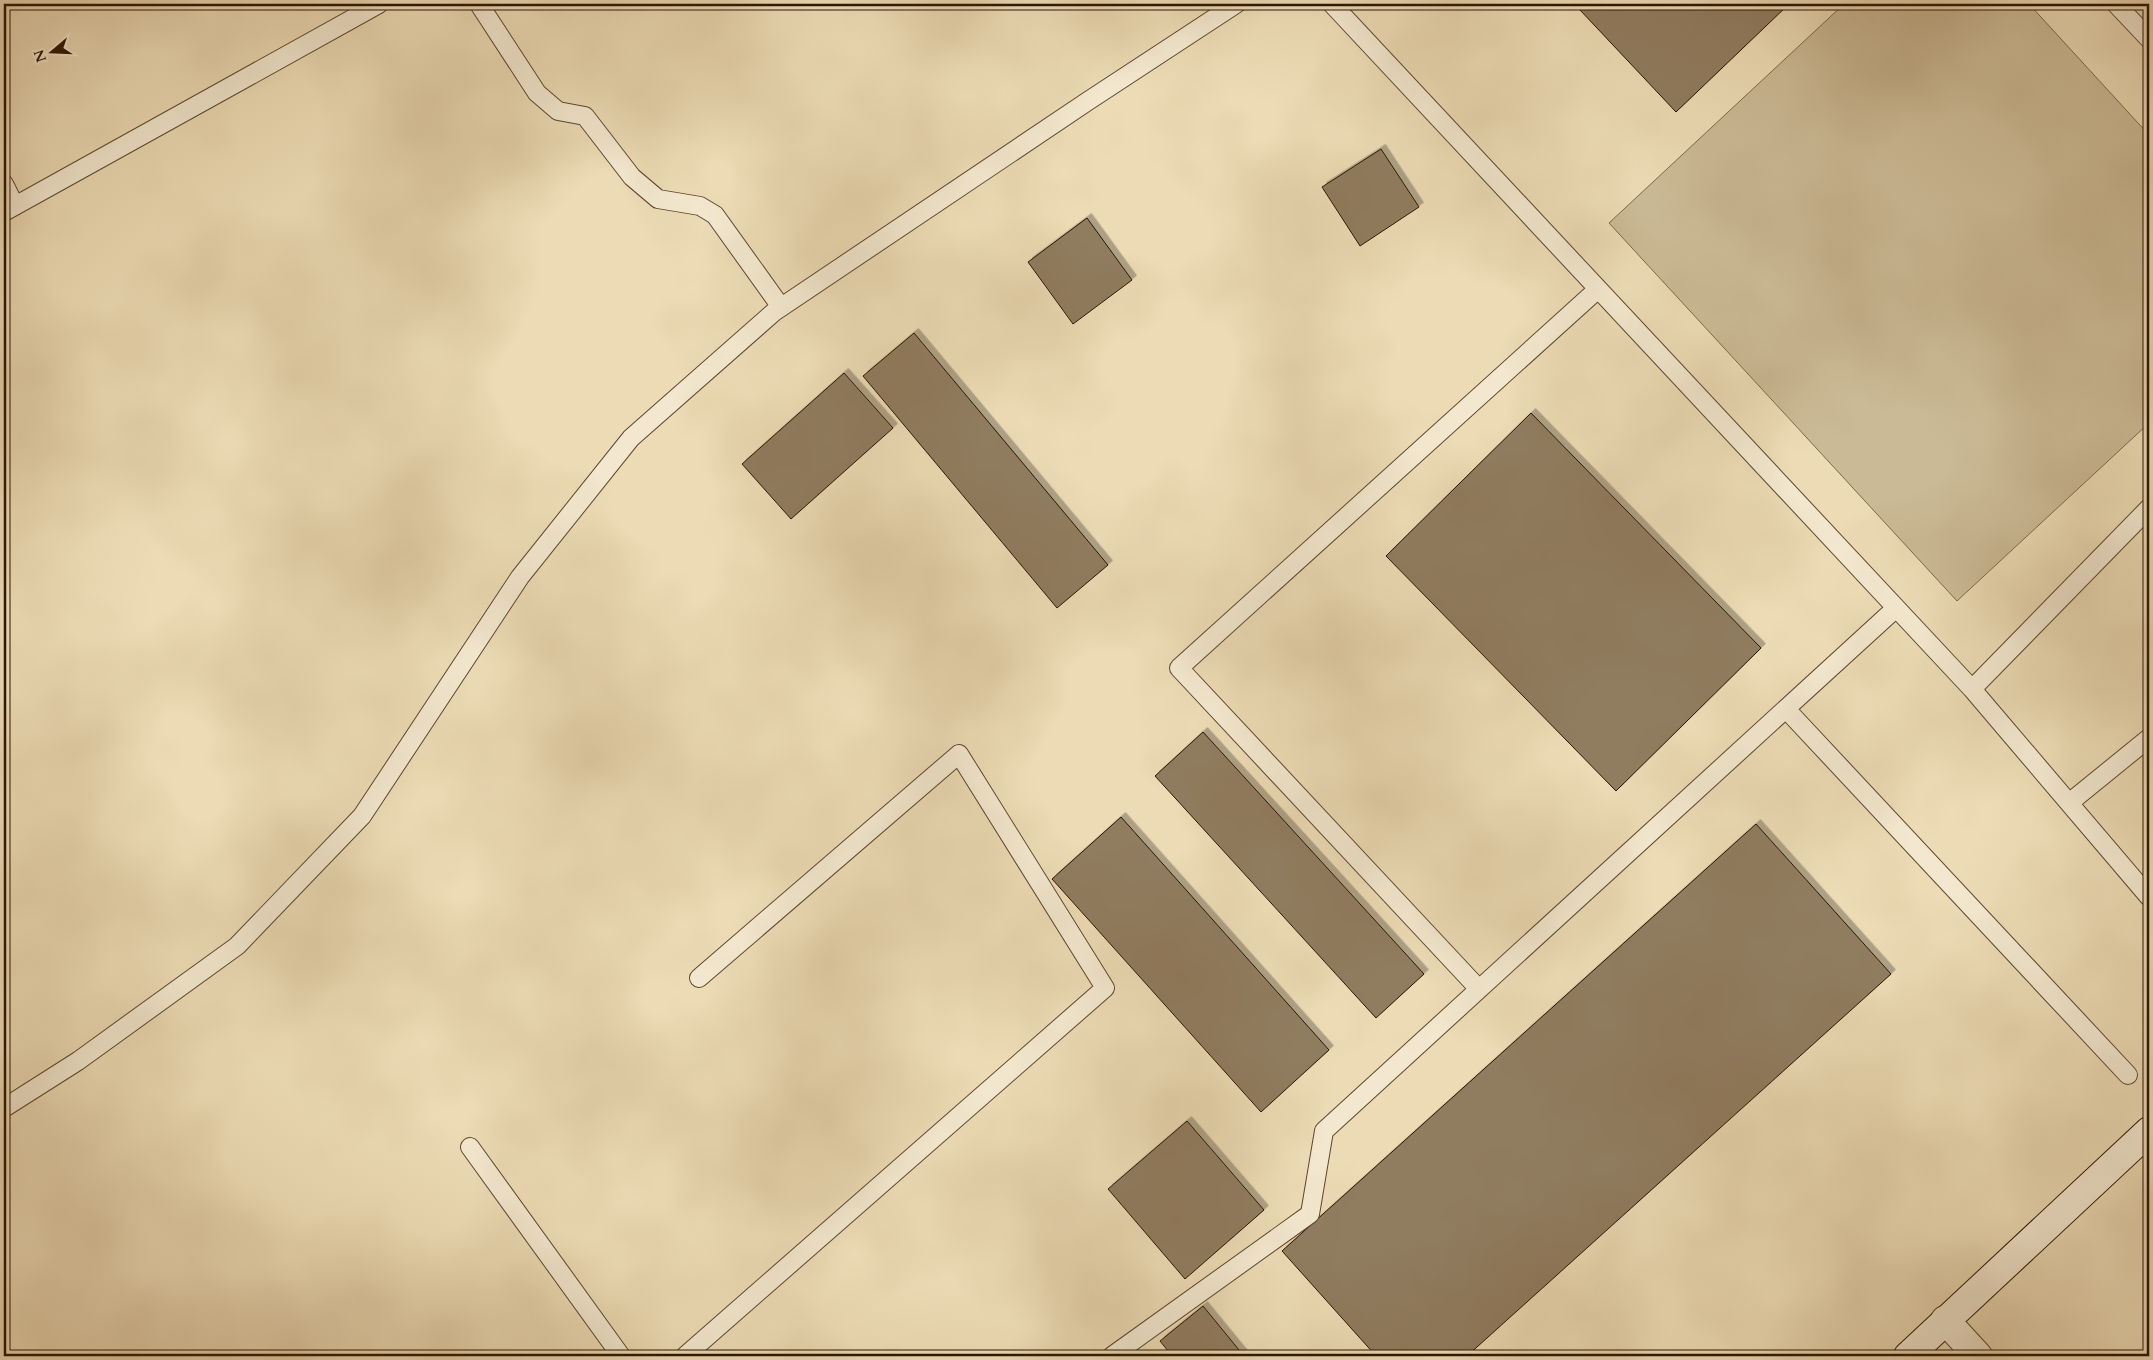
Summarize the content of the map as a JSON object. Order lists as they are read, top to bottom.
{
  "north": "left"
}
